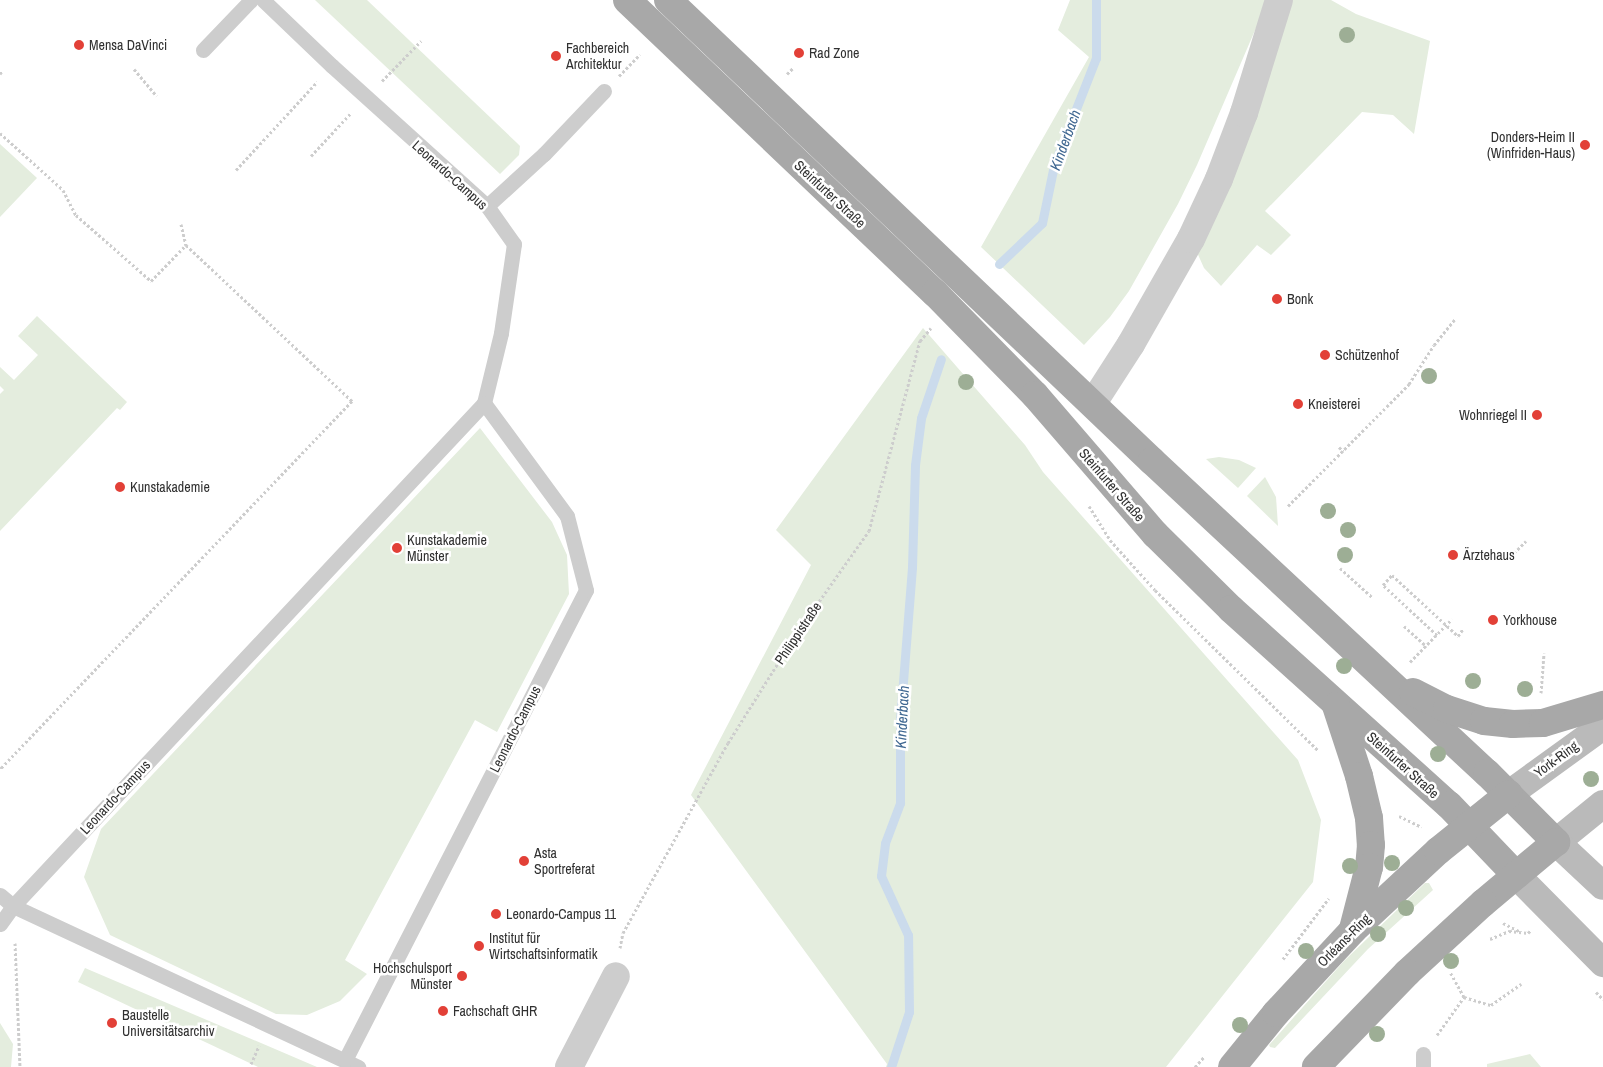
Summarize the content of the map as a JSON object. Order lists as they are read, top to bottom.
{
  "streets": {
    "main road": ["Steinfurter Straße", "York-Ring", "Orléans-Ring"],
    "lane": ["Leonardo-Campus"],
    "path": ["Philippistraße"]
  },
  "crossings": [
    ["Steinfurter Straße", "York-Ring"],
    ["Steinfurter Straße", "Orléans-Ring"],
    ["York-Ring", "Orléans-Ring"]
  ],
  "water": ["Kinderbach"],
  "places": [
    "Mensa DaVinci",
    "Rad Zone",
    "Fachbereich Architektur",
    "Donders-Heim II (Winfriden-Haus)",
    "Bonk",
    "Schützenhof",
    "Kneisterei",
    "Wohnriegel II",
    "Kunstakademie",
    "Kunstakademie Münster",
    "Ärztehaus",
    "Yorkhouse",
    "Asta Sportreferat",
    "Leonardo-Campus 11",
    "Institut für Wirtschaftsinformatik",
    "Hochschulsport Münster",
    "Fachschaft GHR",
    "Baustelle Universitätsarchiv"
  ]
}
